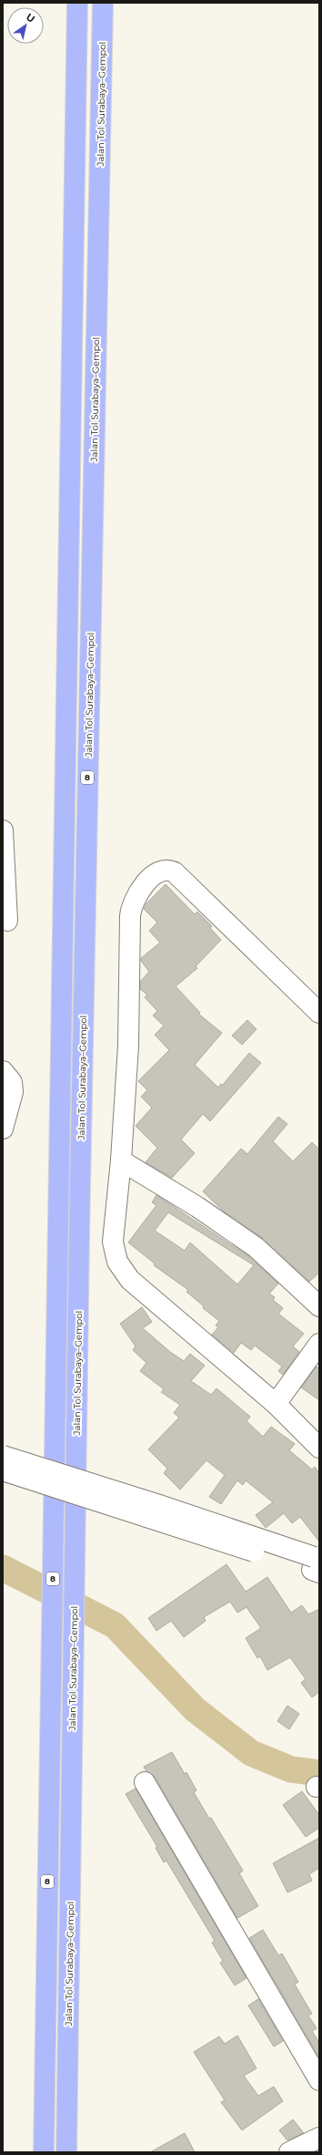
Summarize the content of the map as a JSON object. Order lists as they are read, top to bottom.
{
  "streets": {
    "highway": ["Jalan Tol Surabaya–Gempol", "8"]
  },
  "north": "top right"
}
